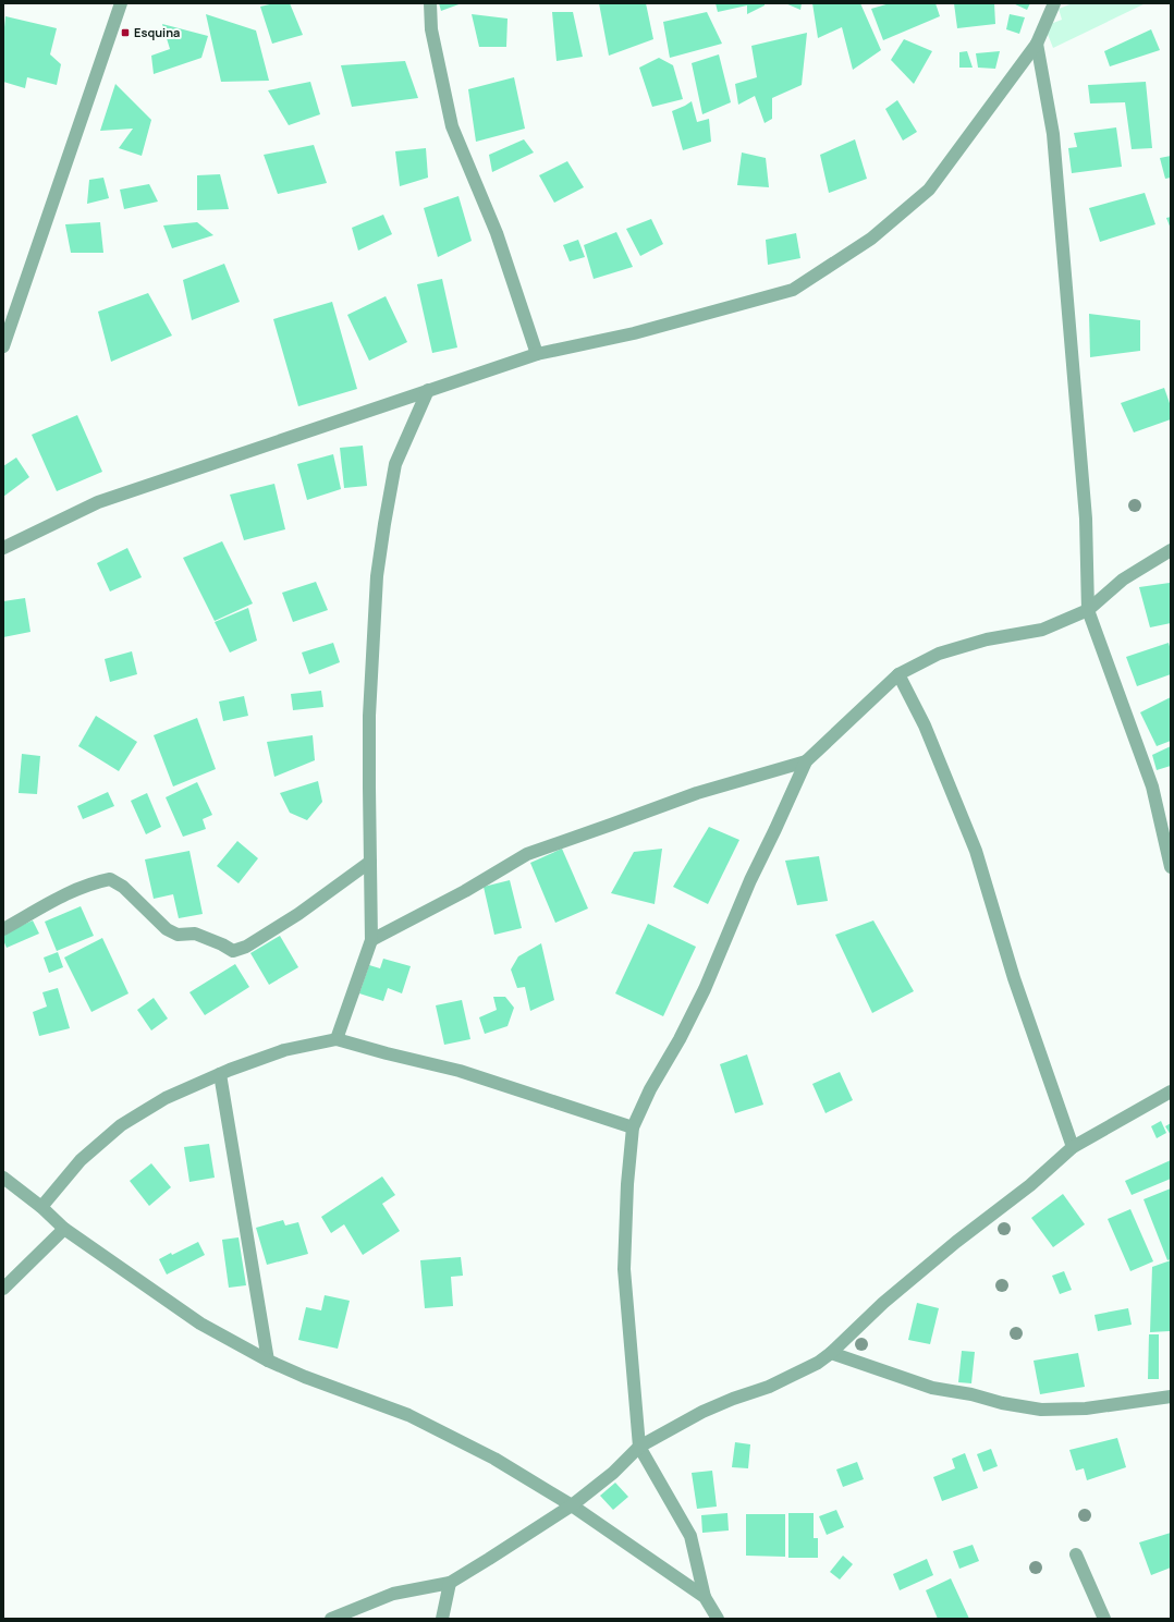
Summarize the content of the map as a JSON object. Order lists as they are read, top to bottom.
{
  "places": {
    "transit": ["Esquina"]
  }
}
